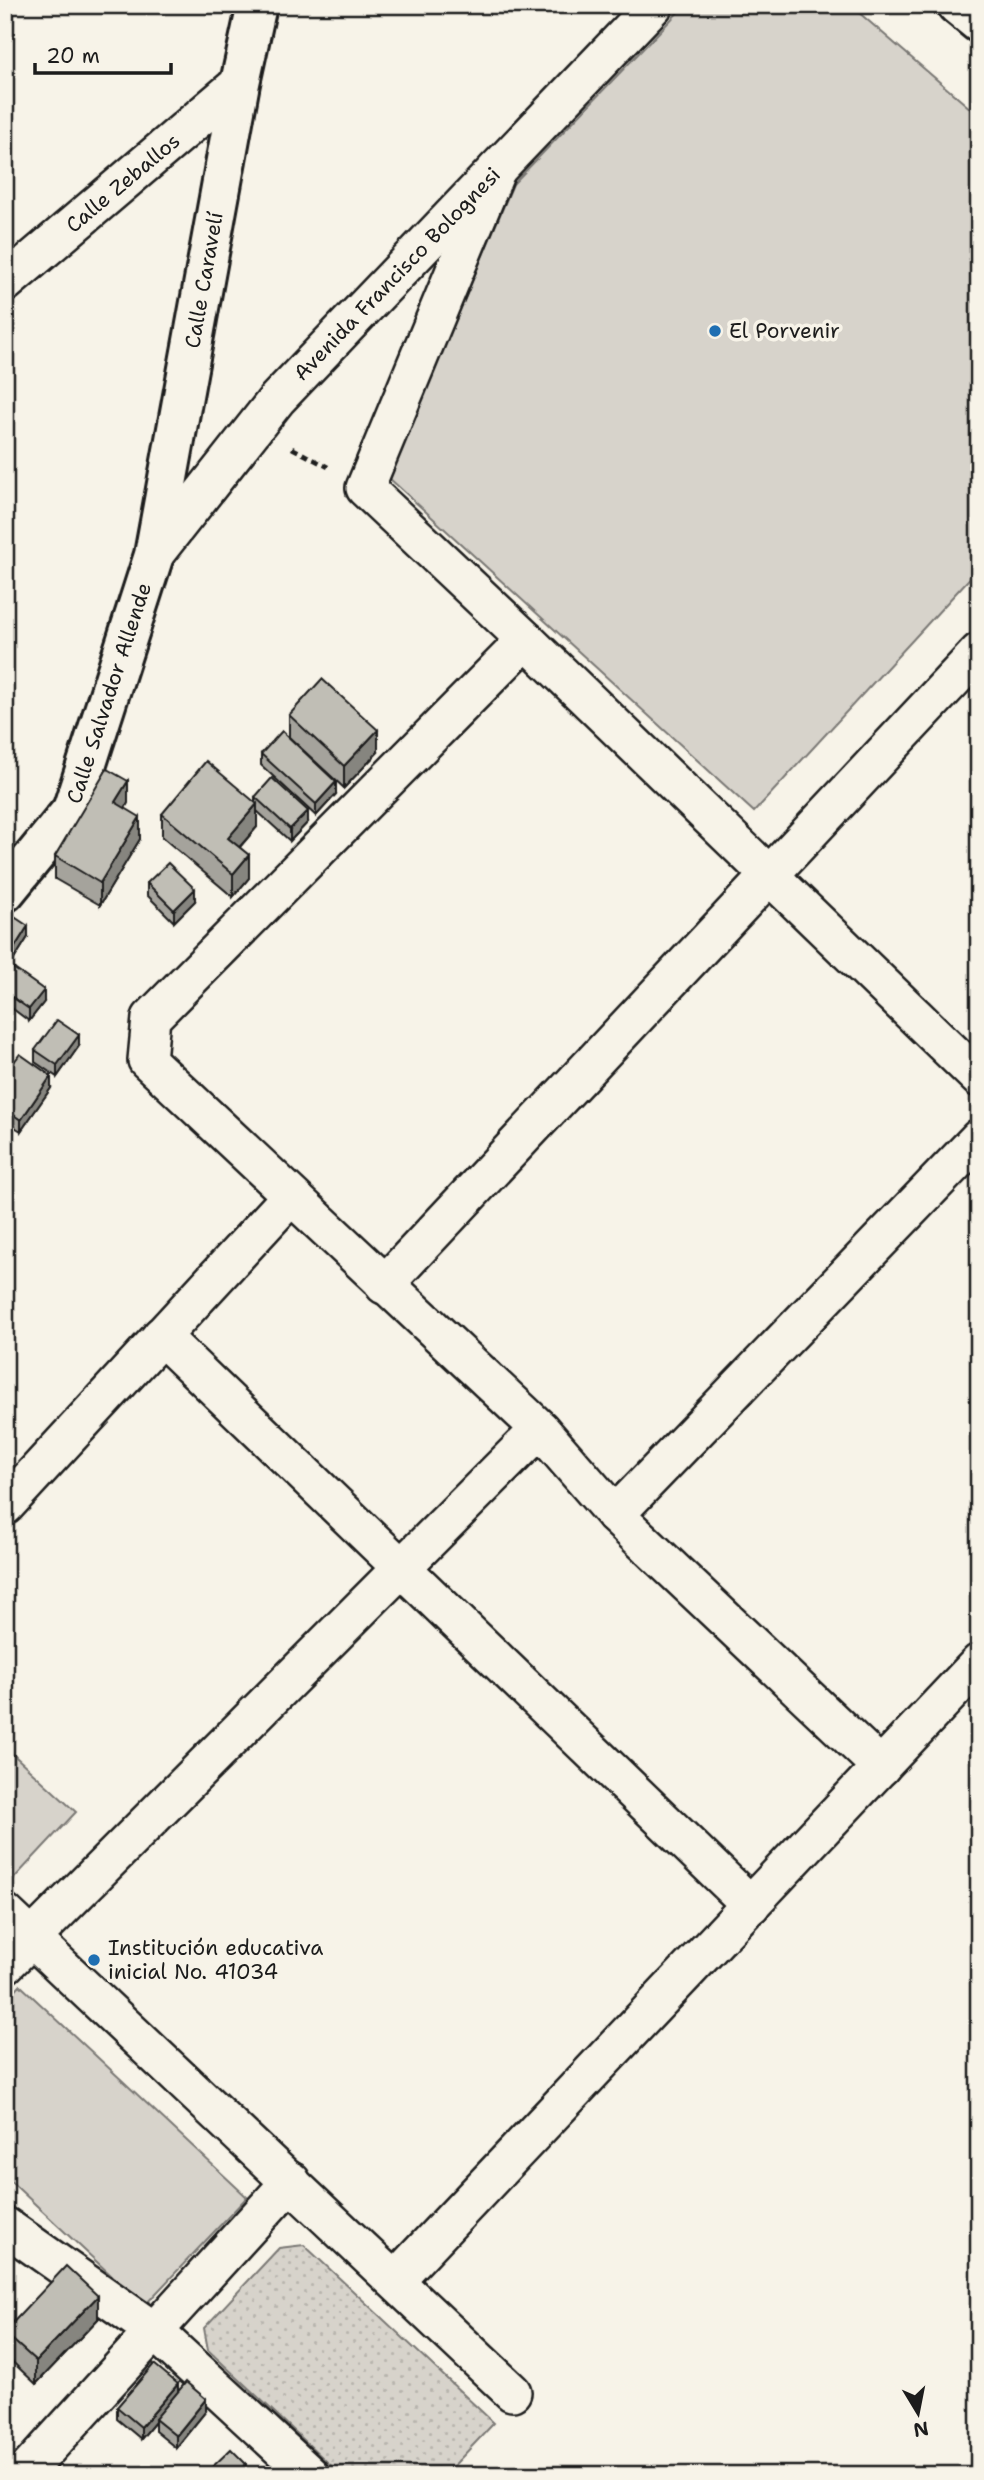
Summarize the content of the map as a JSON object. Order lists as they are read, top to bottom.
{
  "streets": {
    "street": [
      "Calle Zeballos",
      "Avenida Francisco Bolognesi",
      "Calle Caravelí",
      "Calle Salvador Allende"
    ]
  },
  "crossings": [
    ["Calle Zeballos", "Calle Caravelí"],
    ["Avenida Francisco Bolognesi", "Calle Caravelí"],
    ["Avenida Francisco Bolognesi", "Calle Salvador Allende"],
    ["Calle Caravelí", "Calle Salvador Allende"]
  ],
  "places": ["El Porvenir", "Institución educativa inicial No. 41034"],
  "scale_bar": "20 m",
  "north": "bottom"
}
